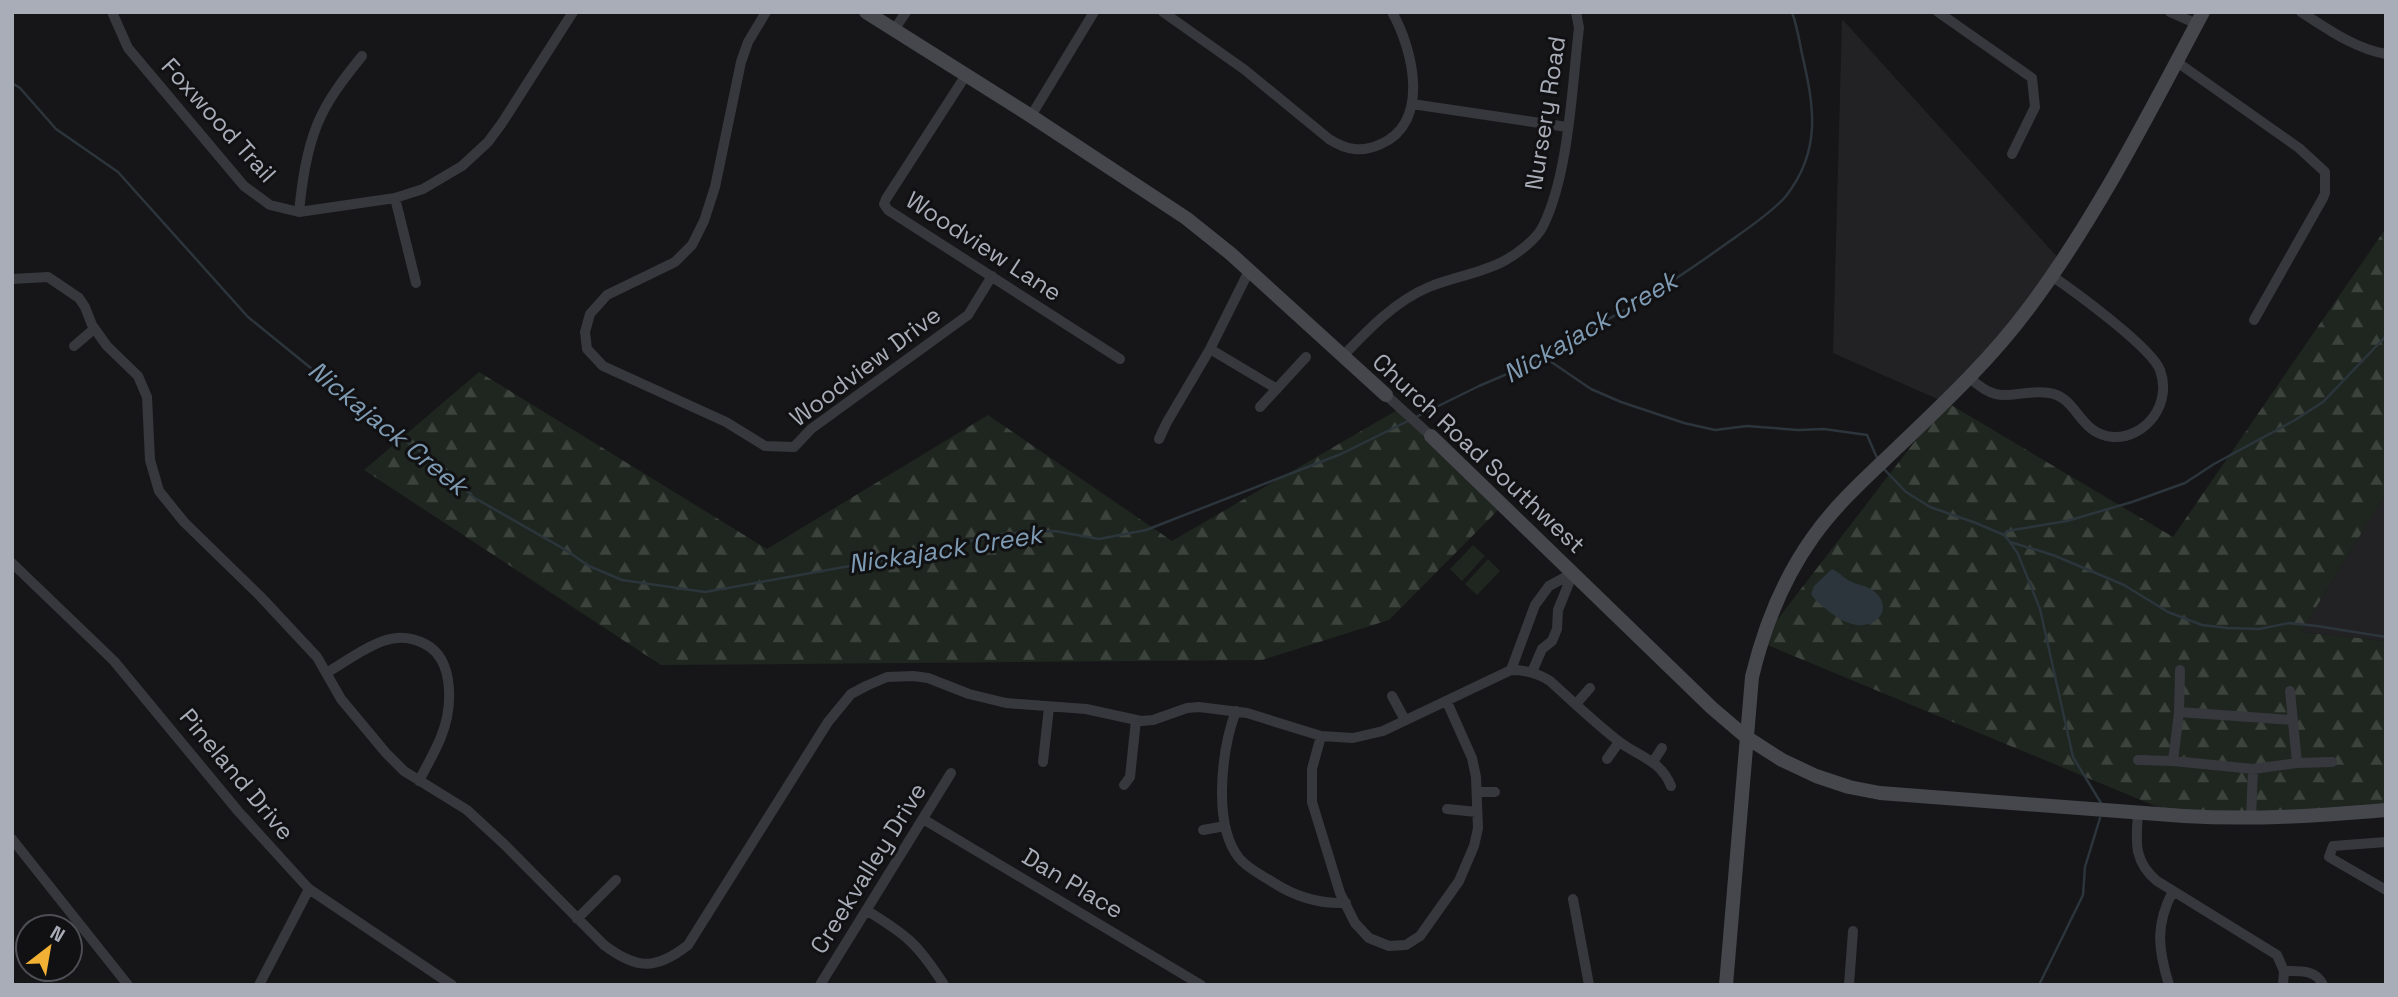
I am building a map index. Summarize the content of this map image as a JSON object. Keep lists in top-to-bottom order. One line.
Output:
{"streets":{"street":["Nursery Road","Foxwood Trail","Woodview Lane","Woodview Drive","Church Road Southwest","Pineland Drive","Creekvalley Drive","Dan Place"]},"crossings":[["Nursery Road","Church Road Southwest"],["Woodview Lane","Woodview Drive"],["Woodview Lane","Church Road Southwest"],["Creekvalley Drive","Dan Place"]],"water":["Nickajack Creek"],"north":"top right"}
